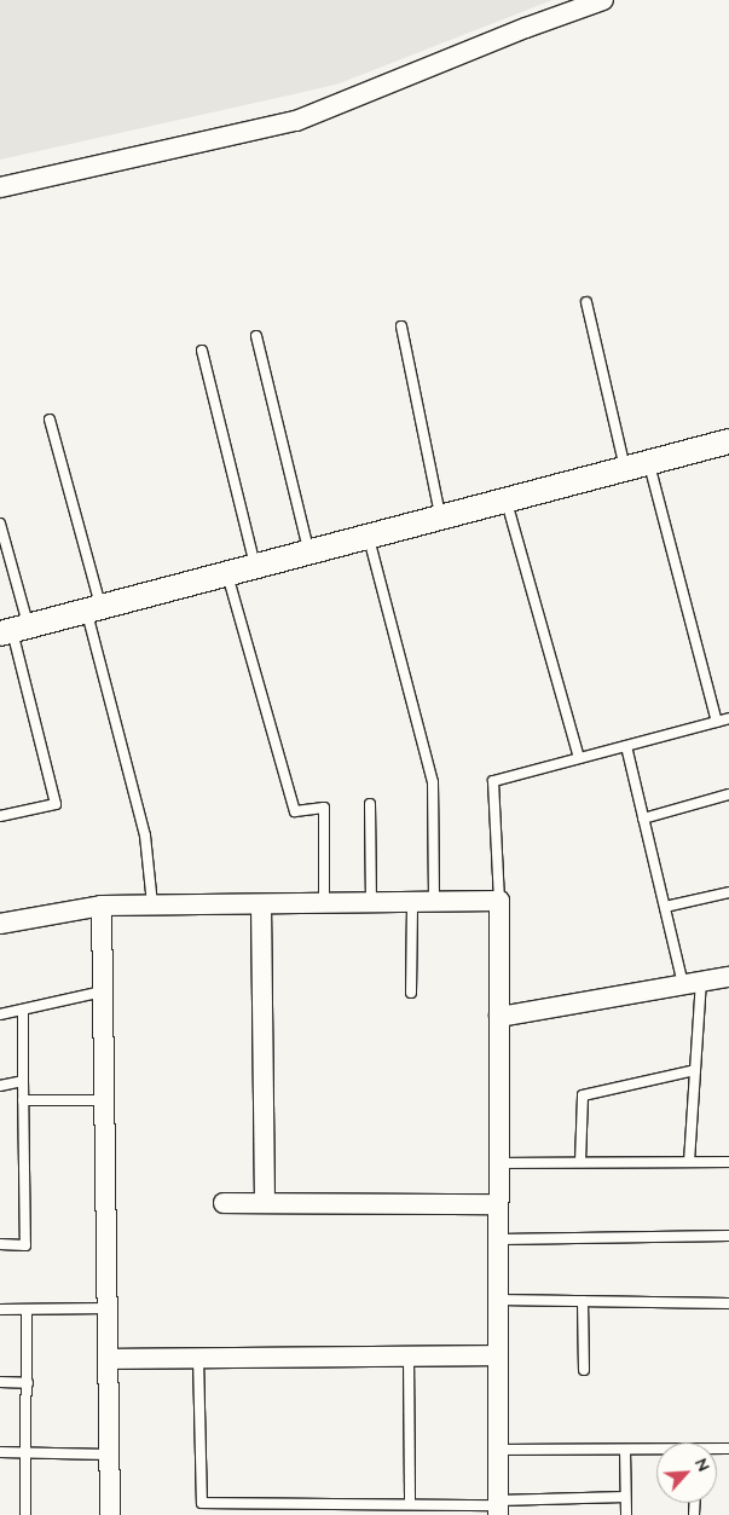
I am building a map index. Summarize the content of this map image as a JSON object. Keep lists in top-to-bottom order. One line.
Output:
{"north":"top right"}
